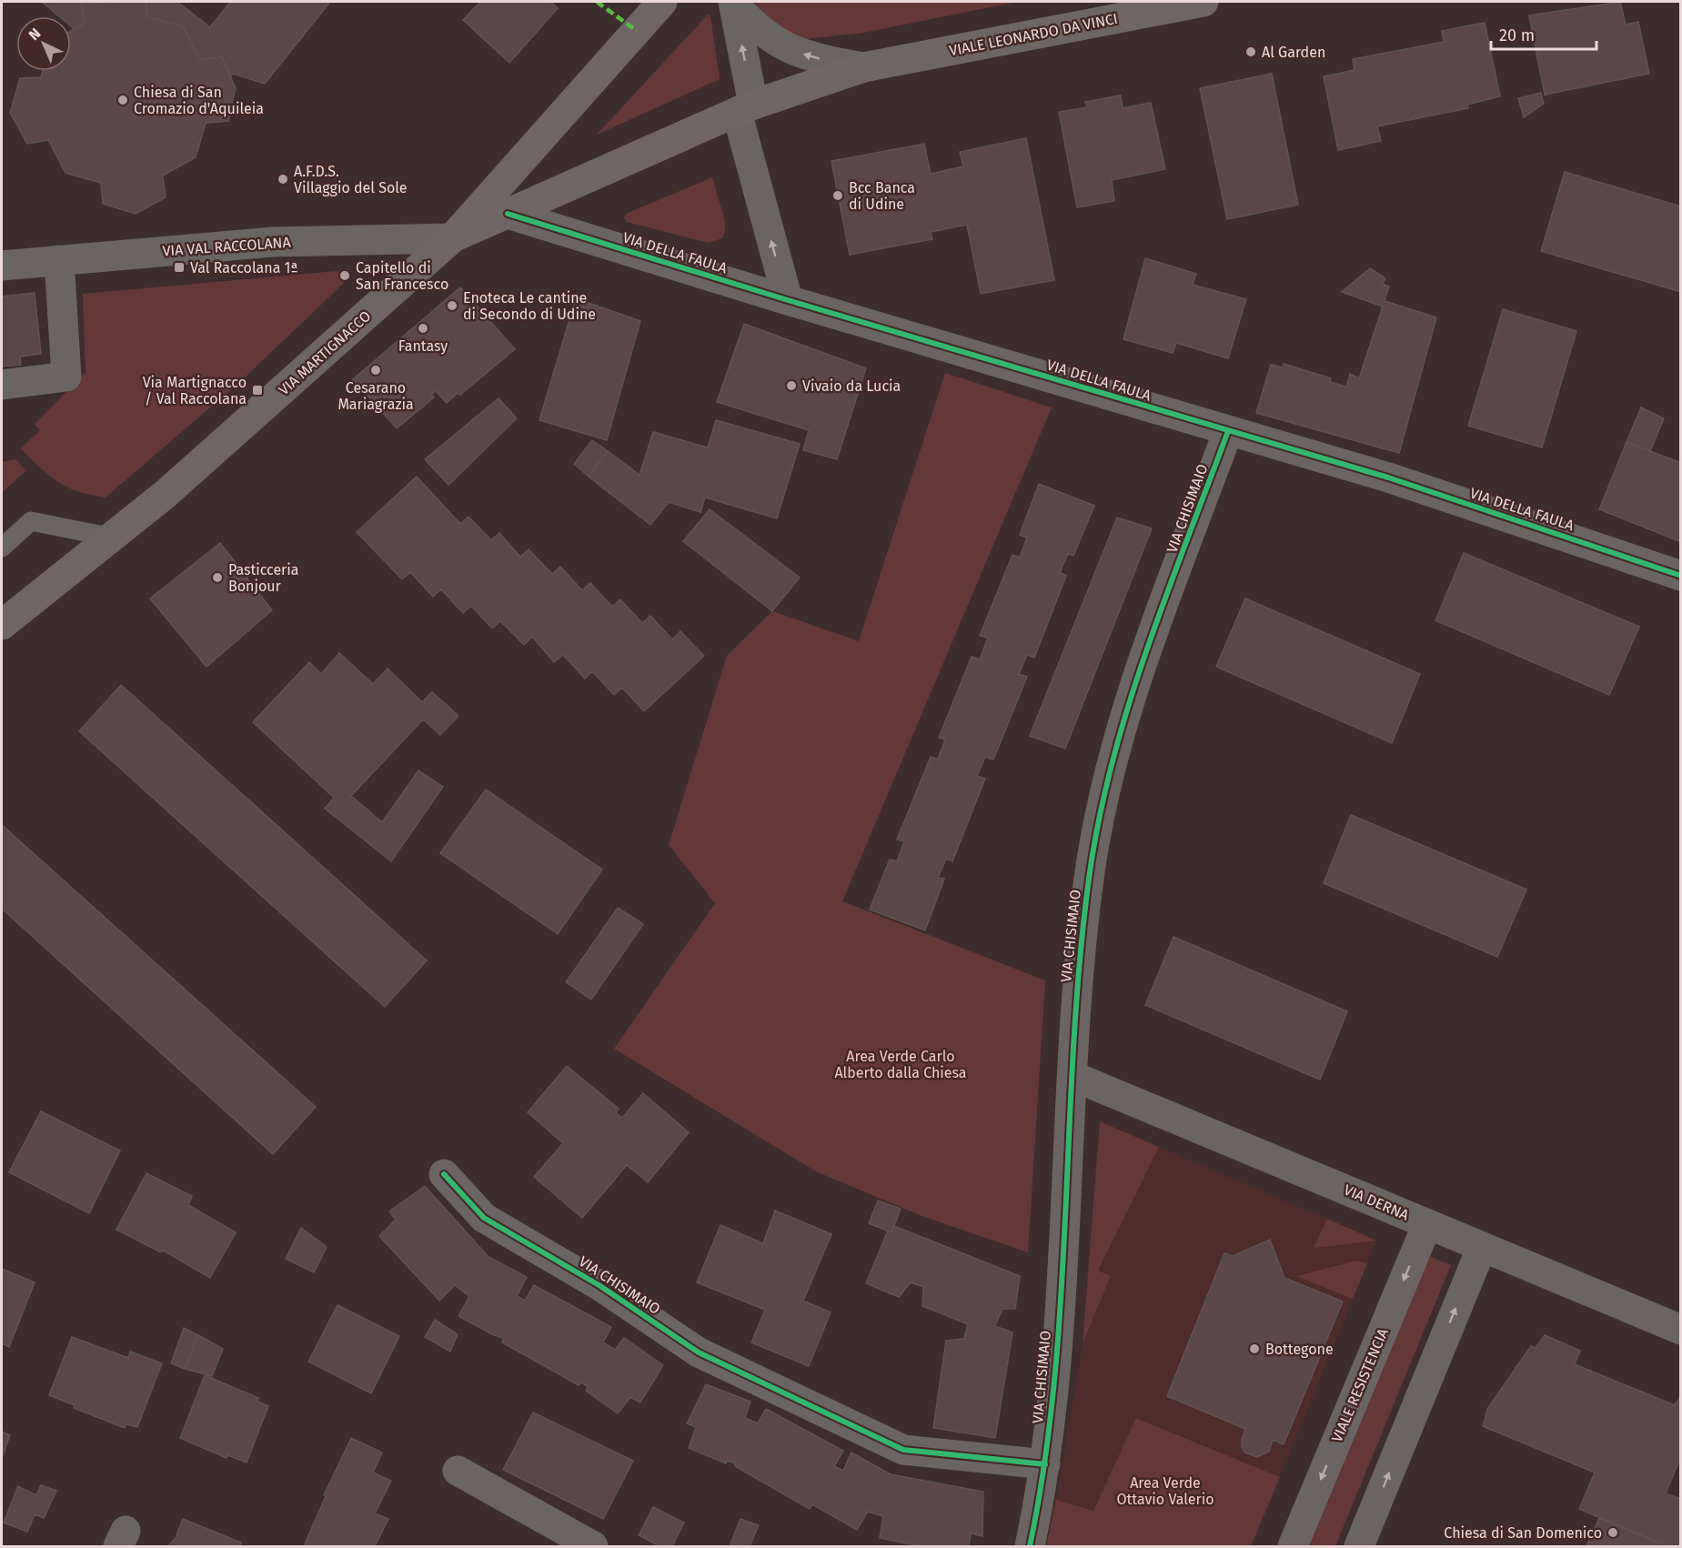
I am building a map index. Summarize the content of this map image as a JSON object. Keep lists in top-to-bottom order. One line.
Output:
{"streets":{"main road":["VIALE LEONARDO DA VINCI","VIA MARTIGNACCO"],"street":["VIA VAL RACCOLANA","VIA DELLA FAULA","VIA CHISIMAIO","VIA DERNA","VIALE RESISTENCIA"]},"crossings":[["VIALE LEONARDO DA VINCI","VIA VAL RACCOLANA"],["VIALE LEONARDO DA VINCI","VIA DELLA FAULA"],["VIALE LEONARDO DA VINCI","VIA MARTIGNACCO"],["VIA VAL RACCOLANA","VIA MARTIGNACCO"],["VIA DELLA FAULA","VIA CHISIMAIO"],["VIA CHISIMAIO","VIA DERNA"],["VIA DERNA","VIALE RESISTENCIA"]],"parks":["Area Verde Carlo Alberto dalla Chiesa","Area Verde Ottavio Valerio"],"places":{"other":["Al Garden","Chiesa di San Cromazio d'Aquileia","A.F.D.S. Villaggio del Sole","Bcc Banca di Udine","Capitello di San Francesco","Enoteca Le cantine di Secondo di Udine","Fantasy","Cesarano Mariagrazia","Vivaio da Lucia","Pasticceria Bonjour","Bottegone","Chiesa di San Domenico"],"transit":["Val Raccolana 1ª","Via Martignacco / Val Raccolana"]},"scale_bar":"20 m","north":"top left"}
